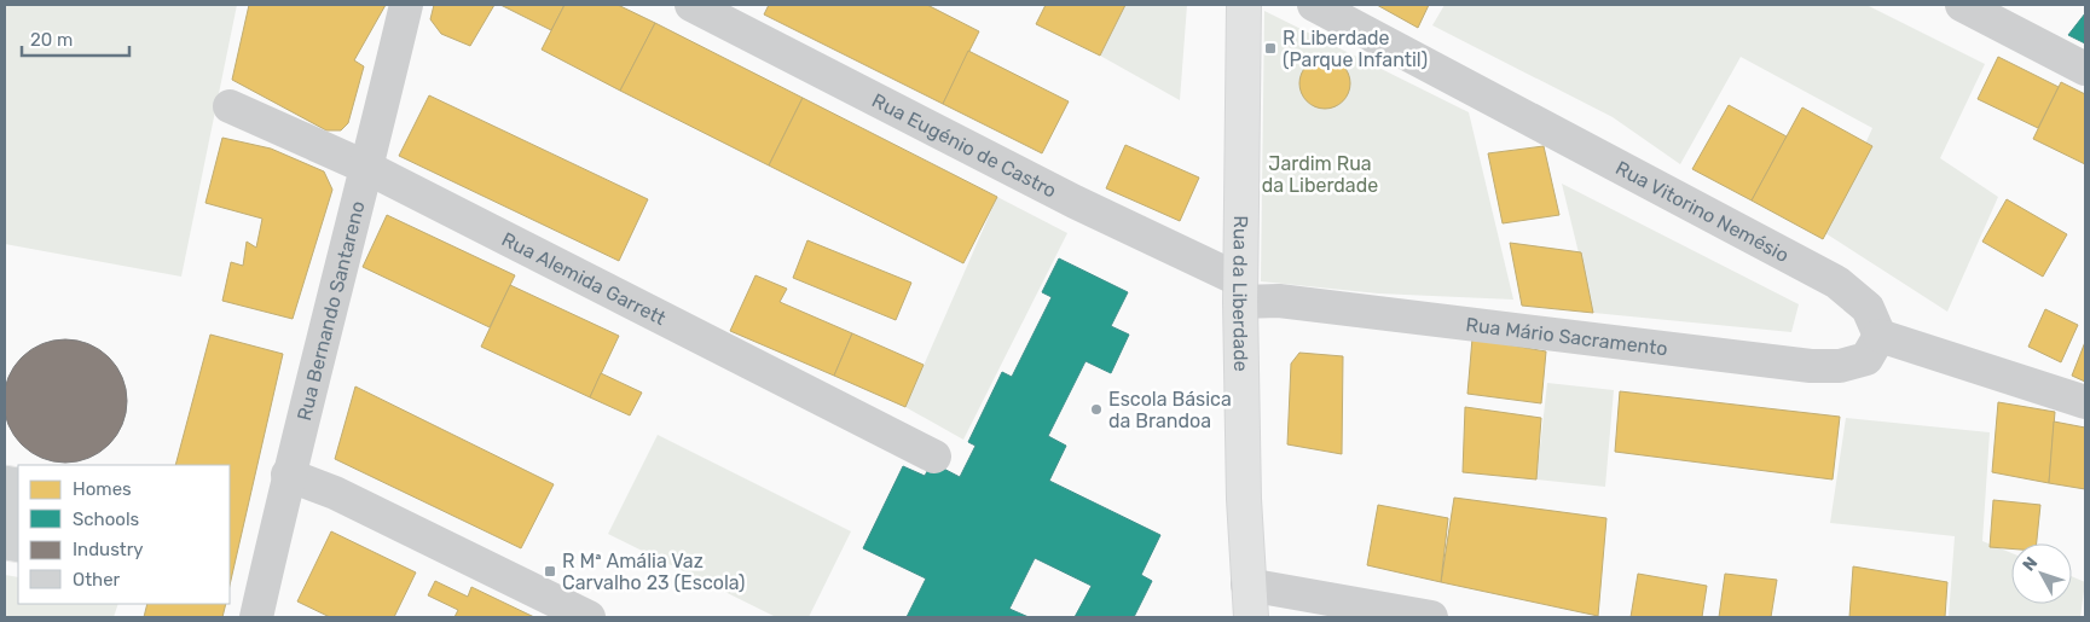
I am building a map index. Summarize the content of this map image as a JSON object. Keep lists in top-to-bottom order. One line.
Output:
{"streets":{"street":["Rua Eugénio de Castro","Rua Vitorino Nemésio","Rua Alemida Garrett","Rua da Liberdade","Rua Bernando Santareno","Rua Mário Sacramento"]},"crossings":[["Rua Eugénio de Castro","Rua da Liberdade"],["Rua Eugénio de Castro","Rua Mário Sacramento"],["Rua Vitorino Nemésio","Rua Mário Sacramento"],["Rua Alemida Garrett","Rua Bernando Santareno"],["Rua da Liberdade","Rua Mário Sacramento"]],"parks":["Jardim Rua da Liberdade"],"places":{"transit":["R Liberdade (Parque Infantil)","R Mª Amália Vaz Carvalho 23 (Escola)"],"other":["Escola Básica da Brandoa"]},"legend":["Homes","Schools","Industry","Other"],"scale_bar":"20 m","north":"top left"}
